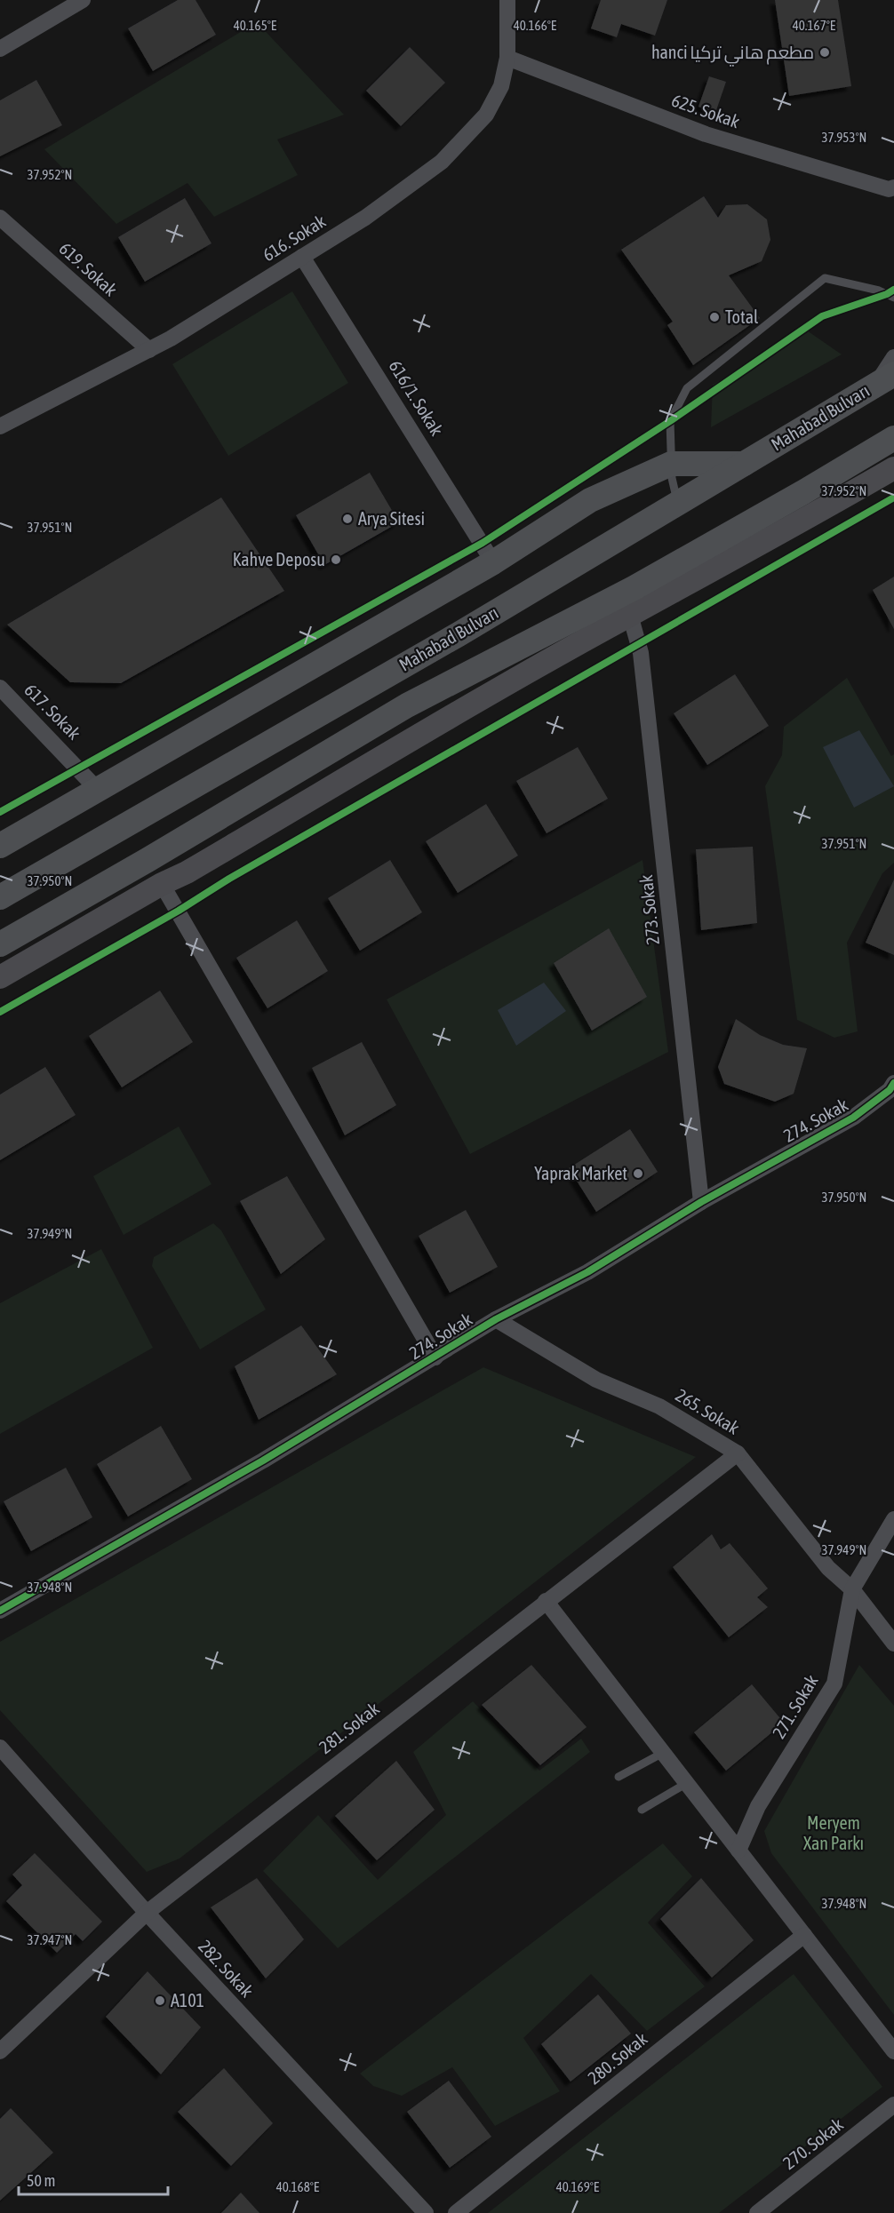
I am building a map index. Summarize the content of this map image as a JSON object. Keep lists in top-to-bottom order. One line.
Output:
{"streets":{"main road":["Mahabad Bulvarı"],"street":["625. Sokak","616. Sokak","619. Sokak","616/1. Sokak","617. Sokak","273. Sokak","274. Sokak","265. Sokak","271. Sokak","281. Sokak","282. Sokak","280. Sokak","270. Sokak"]},"crossings":[["625. Sokak","616. Sokak"],["616. Sokak","619. Sokak"],["616. Sokak","616/1. Sokak"],["273. Sokak","274. Sokak"],["274. Sokak","265. Sokak"],["265. Sokak","271. Sokak"],["265. Sokak","281. Sokak"],["281. Sokak","282. Sokak"]],"parks":["Meryem Xan Parkı"],"places":["hanci مطعم هاني تركيا","Total","Arya Sitesi","Kahve Deposu","Yaprak Market","A101"],"scale_bar":"50 m","coordinates":["40.166°E","40.167°E","40.165°E","37.953°N","37.952°N","37.951°N","37.950°N","37.949°N","37.948°N","37.947°N","40.168°E","40.169°E"]}
